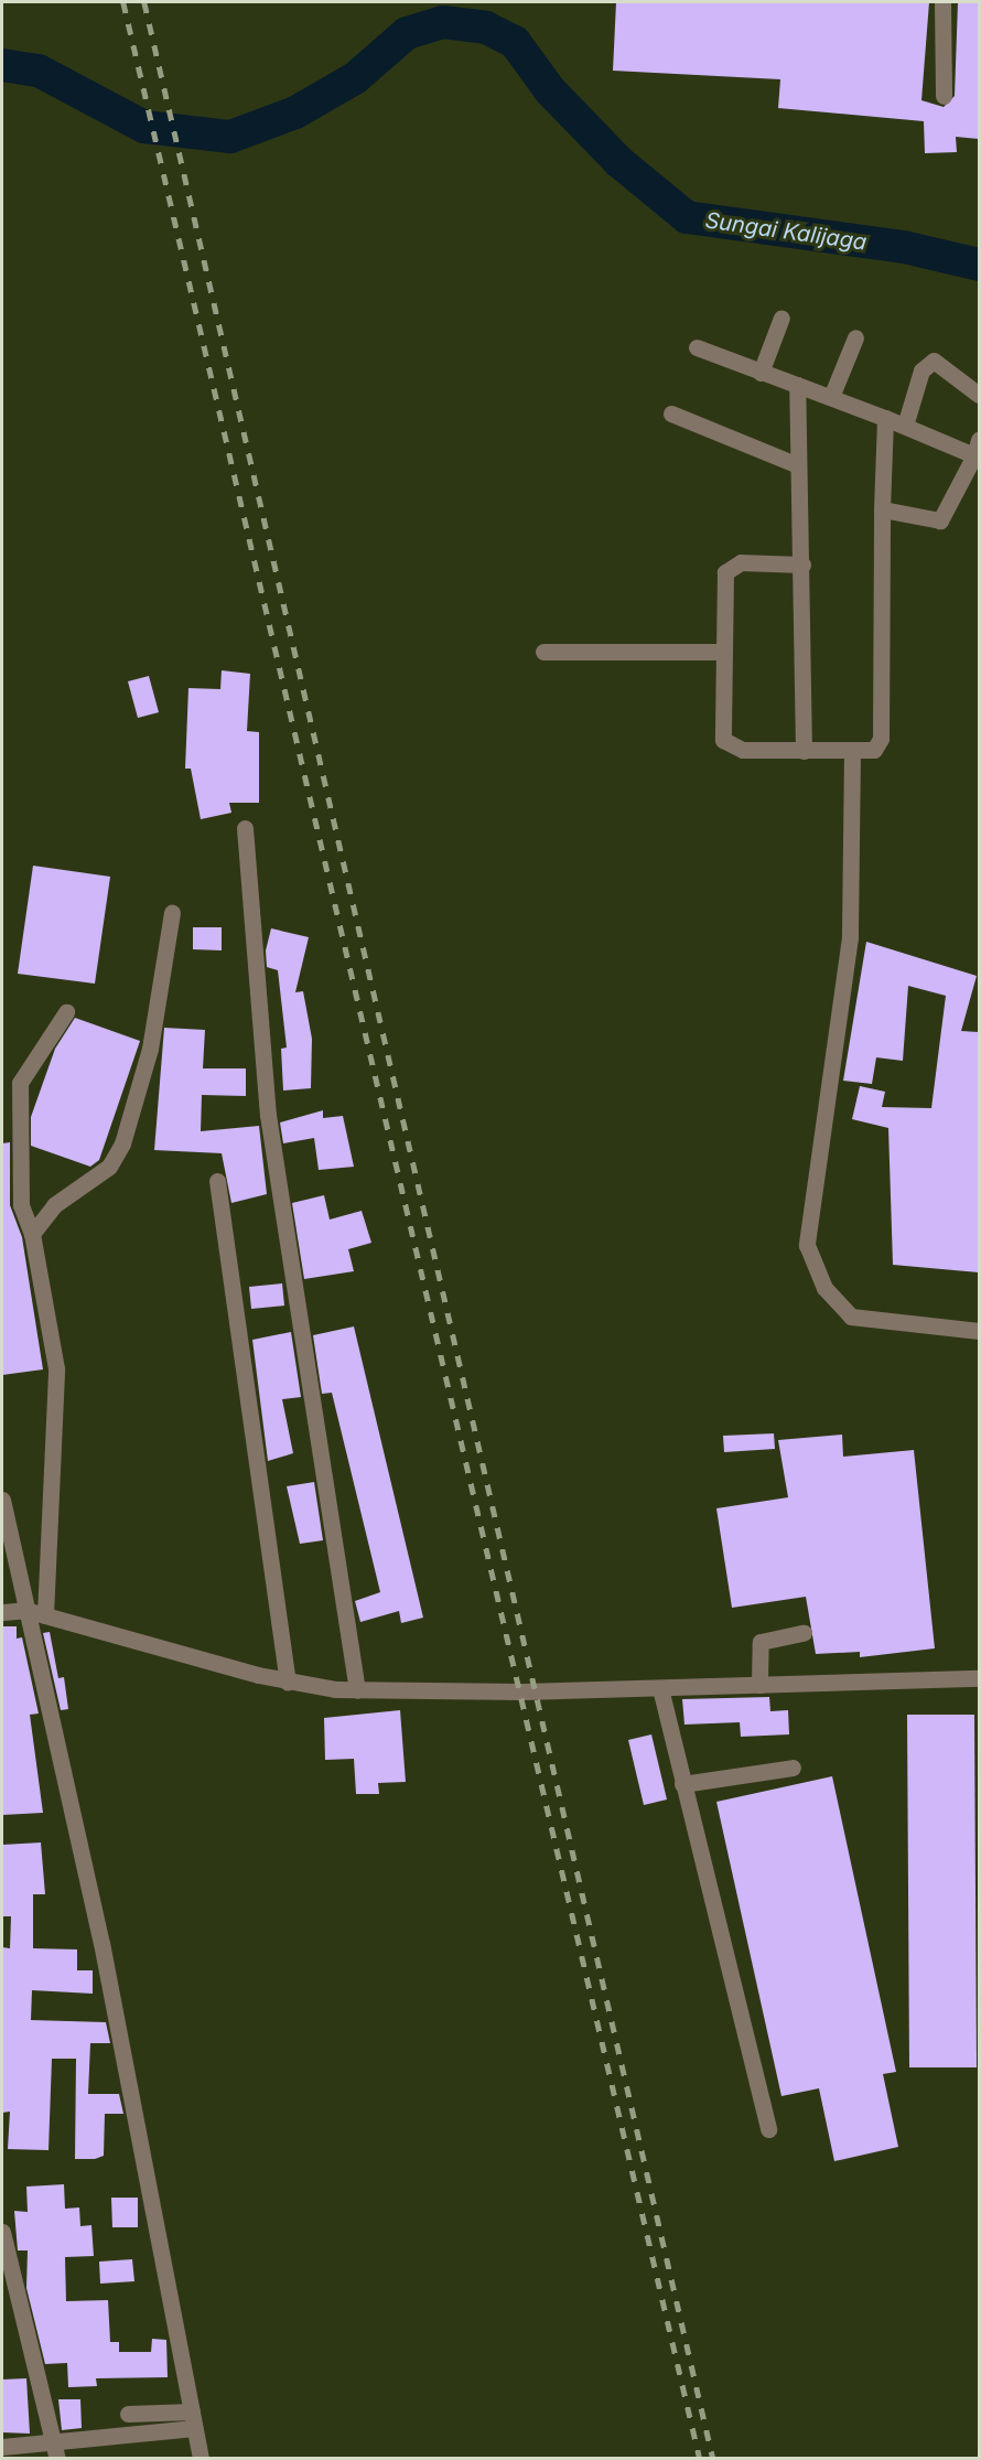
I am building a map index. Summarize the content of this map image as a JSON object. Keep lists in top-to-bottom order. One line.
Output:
{"water":["Sungai Kalijaga"]}
